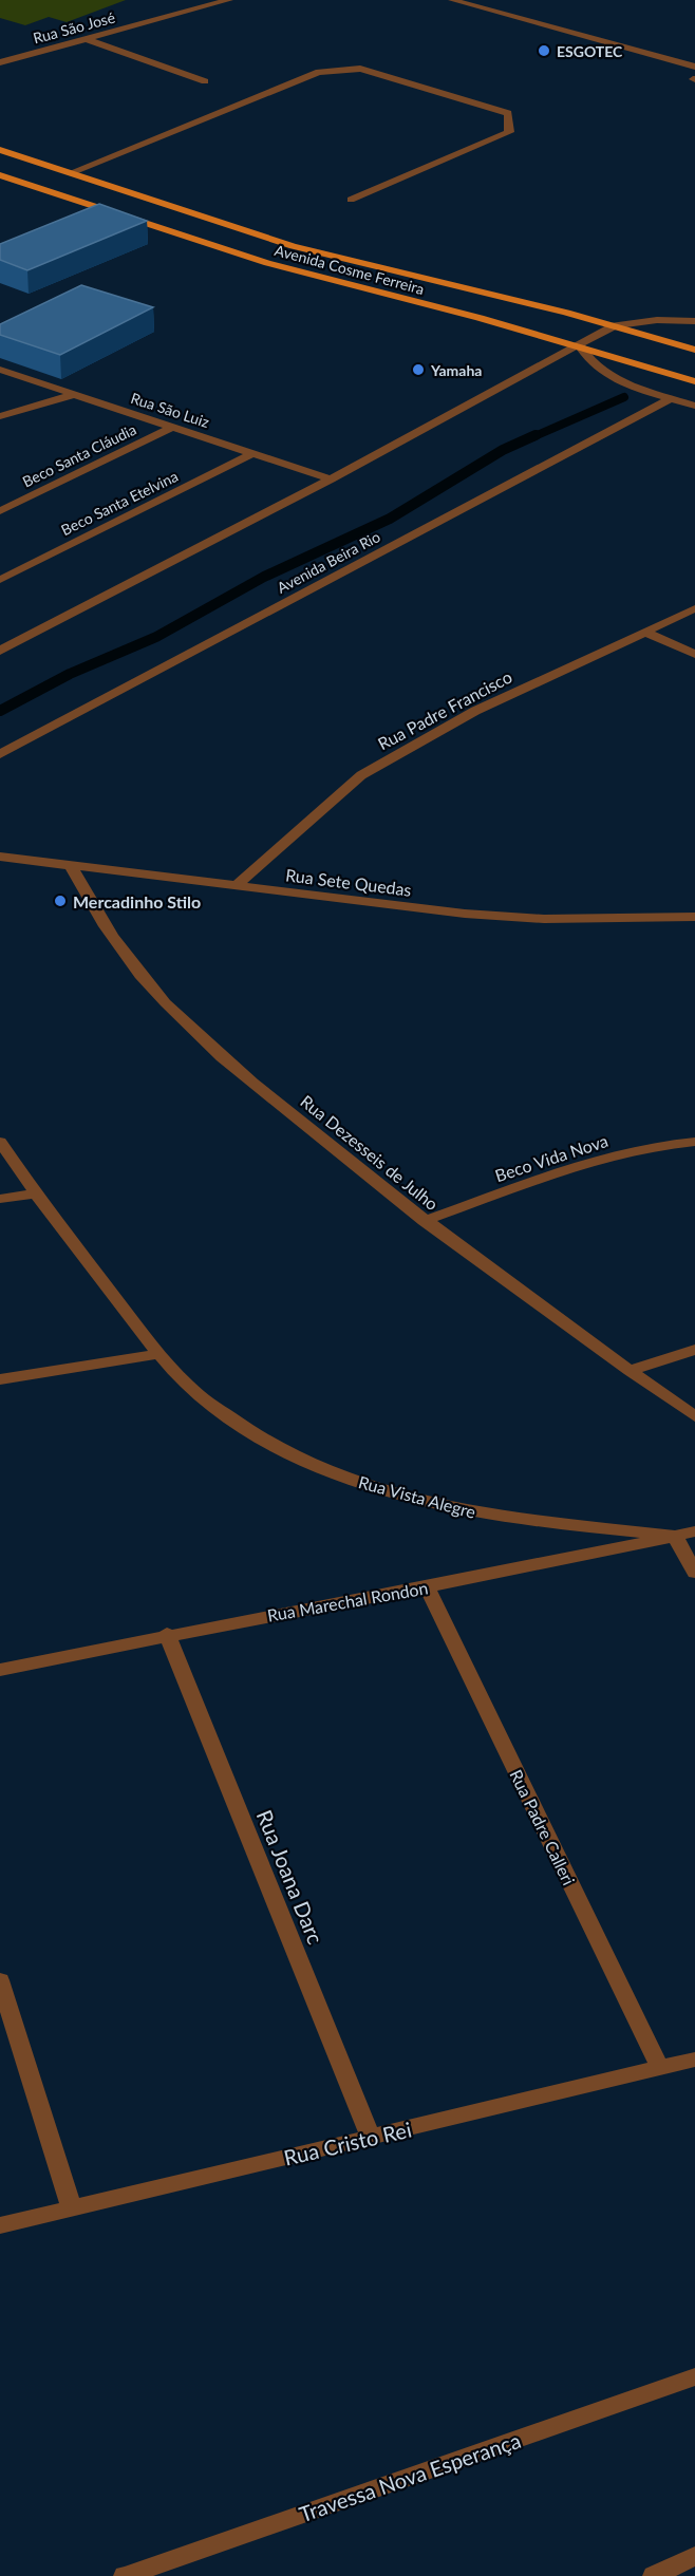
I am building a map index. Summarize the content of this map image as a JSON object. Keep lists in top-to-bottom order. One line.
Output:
{"streets":{"main road":["Avenida Cosme Ferreira"],"street":["Rua São José","Rua São Luiz","Beco Santa Cláudia","Beco Santa Etelvina","Avenida Beira Rio","Rua Padre Francisco","Rua Sete Quedas","Rua Dezesseis de Julho","Beco Vida Nova","Rua Vista Alegre","Rua Marechal Rondon","Rua Padre Calleri","Rua Joana Darc","Rua Cristo Rei","Travessa Nova Esperança"]},"crossings":[["Rua São Luiz","Beco Santa Cláudia"],["Rua São Luiz","Beco Santa Etelvina"],["Rua Padre Francisco","Rua Sete Quedas"],["Rua Sete Quedas","Rua Dezesseis de Julho"],["Rua Dezesseis de Julho","Beco Vida Nova"],["Rua Vista Alegre","Rua Marechal Rondon"],["Rua Marechal Rondon","Rua Padre Calleri"],["Rua Marechal Rondon","Rua Joana Darc"],["Rua Padre Calleri","Rua Cristo Rei"],["Rua Joana Darc","Rua Cristo Rei"]],"places":["ESGOTEC","Yamaha","Mercadinho Stilo"]}
